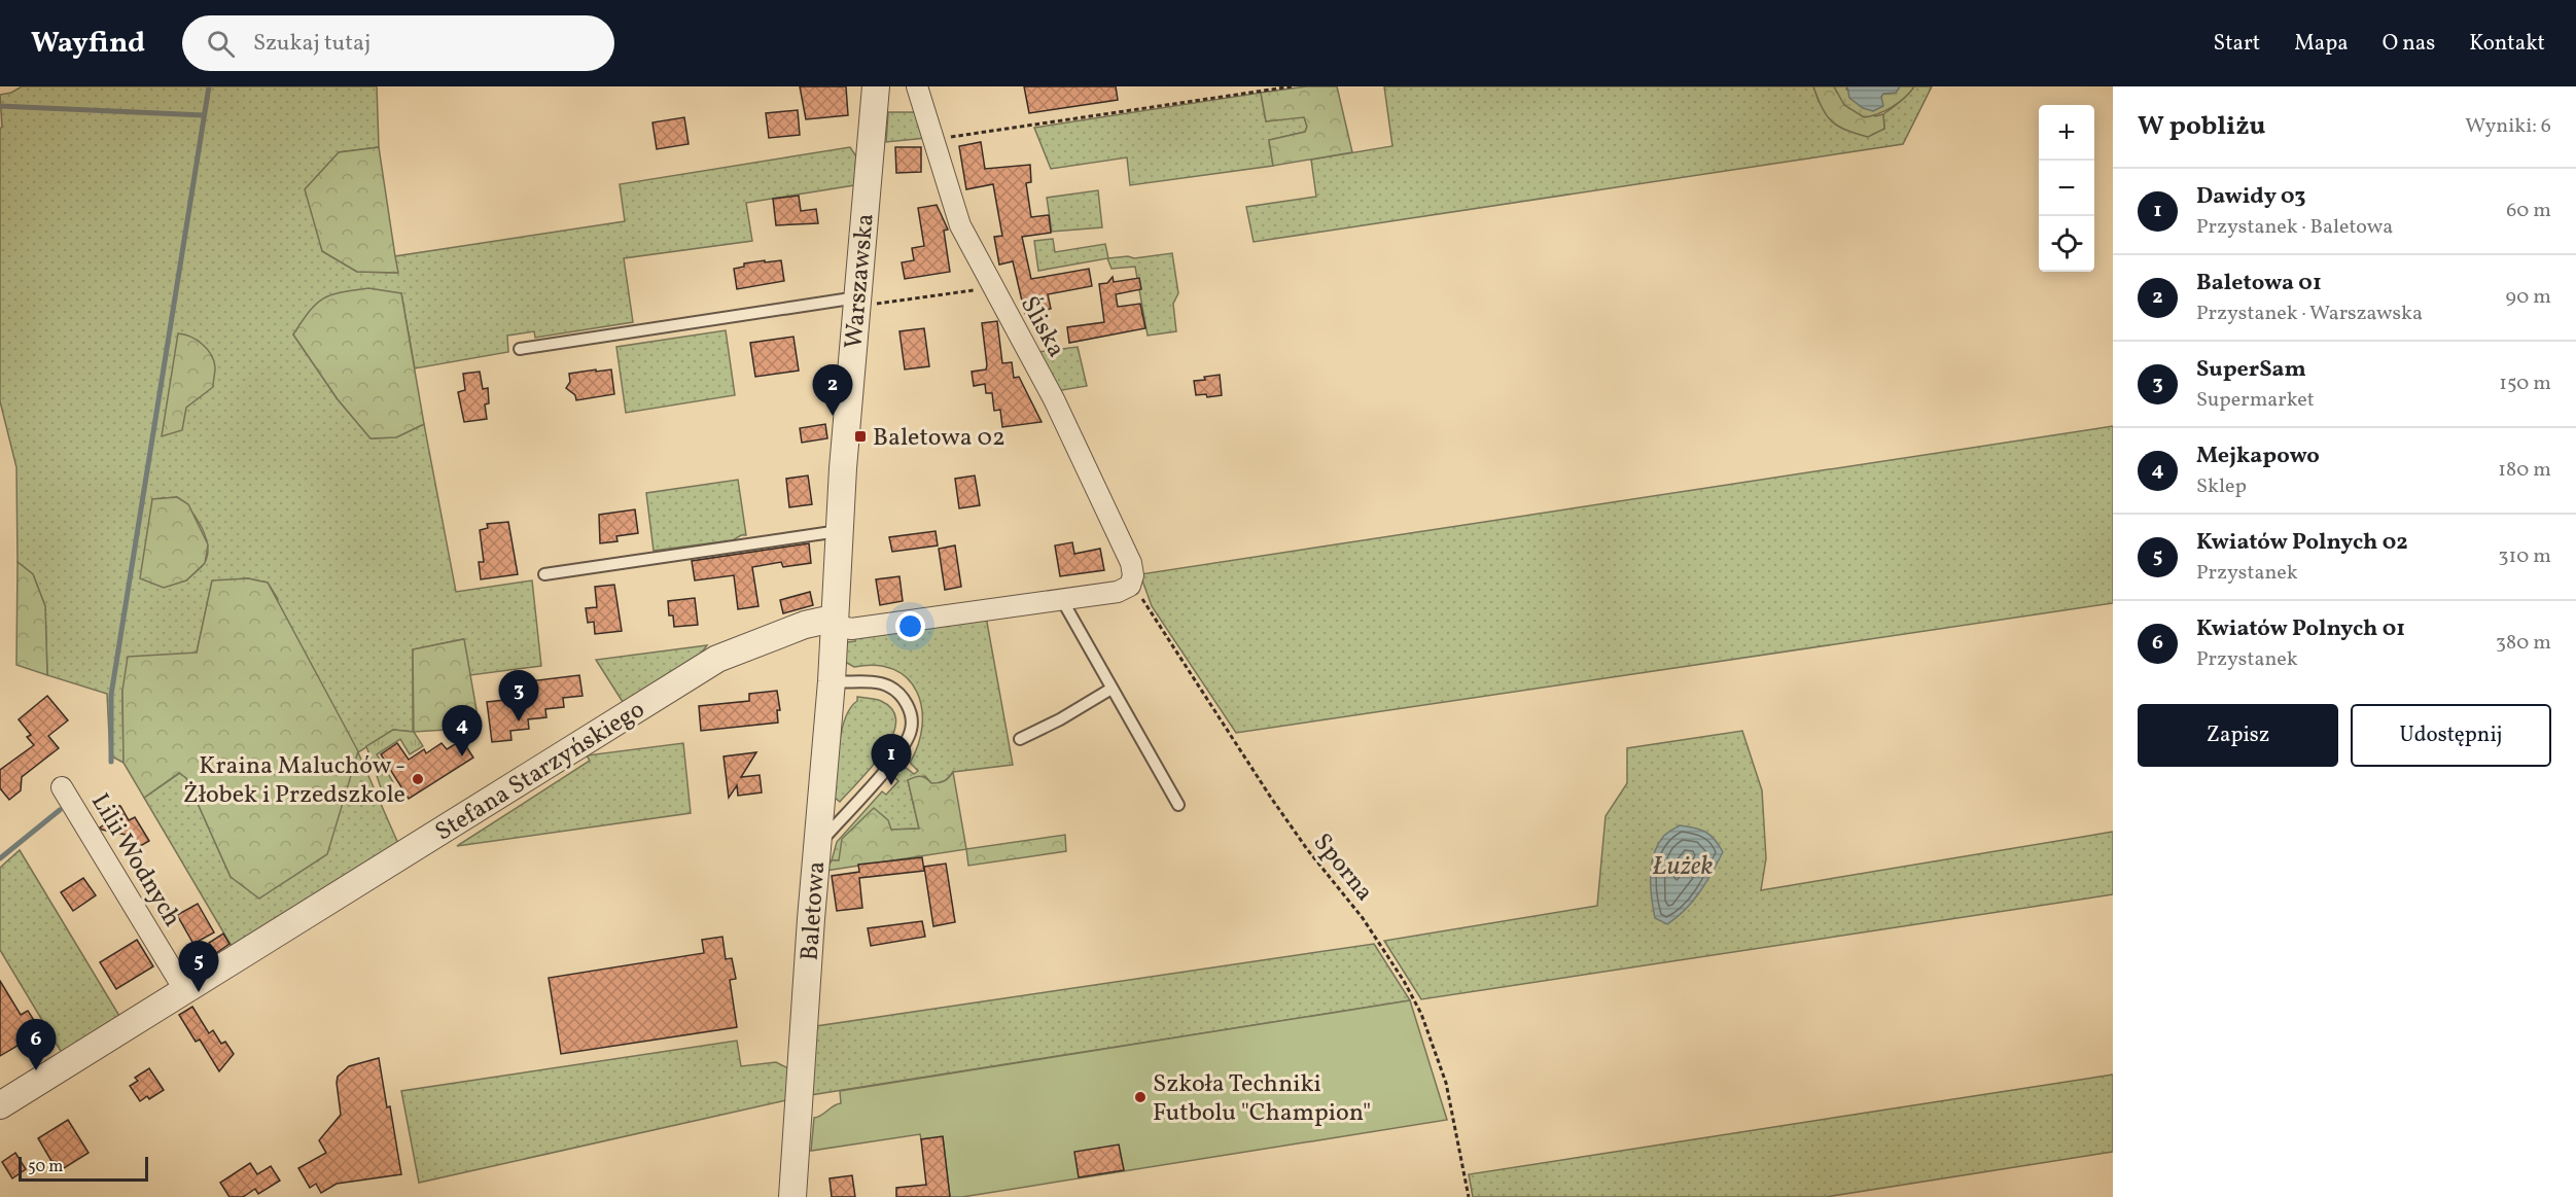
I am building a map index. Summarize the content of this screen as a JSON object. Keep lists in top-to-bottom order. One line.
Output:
{"streets":{"street":["Warszawska","Śliska","Stefana Starzyńskiego","Lilii Wodnych","Baletowa"],"path":["Sporna"]},"crossings":[["Warszawska","Stefana Starzyńskiego"],["Warszawska","Baletowa"],["Śliska","Stefana Starzyńskiego"],["Śliska","Sporna"],["Stefana Starzyńskiego","Lilii Wodnych"],["Stefana Starzyńskiego","Sporna"],["Stefana Starzyńskiego","Baletowa"]],"water":["Łużek"],"places":{"transit":["Baletowa 02"],"other":["Kraina Maluchów - Żłobek i Przedszkole","Szkoła Techniki Futbolu \"Champion\""]},"scale_bar":"50 m","page":{"header":"Wayfind","search":"Szukaj tutaj","nav":["Start","Mapa","O nas","Kontakt"],"heading":["W pobliżu","Wyniki: 6"],"map_buttons":["+","−"],"list":[{"mark":"1","name":"Dawidy 03","note":"Przystanek · Baletowa","value":"60 m"},{"mark":"2","name":"Baletowa 01","note":"Przystanek · Warszawska","value":"90 m"},{"mark":"3","name":"SuperSam","note":"Supermarket","value":"150 m"},{"mark":"4","name":"Mejkapowo","note":"Sklep","value":"180 m"},{"mark":"5","name":"Kwiatów Polnych 02","note":"Przystanek","value":"310 m"},{"mark":"6","name":"Kwiatów Polnych 01","note":"Przystanek","value":"380 m"}],"pins":["2","3","4","1","5","6"],"buttons":["Zapisz","Udostępnij"],"scale":"50 m"}}
